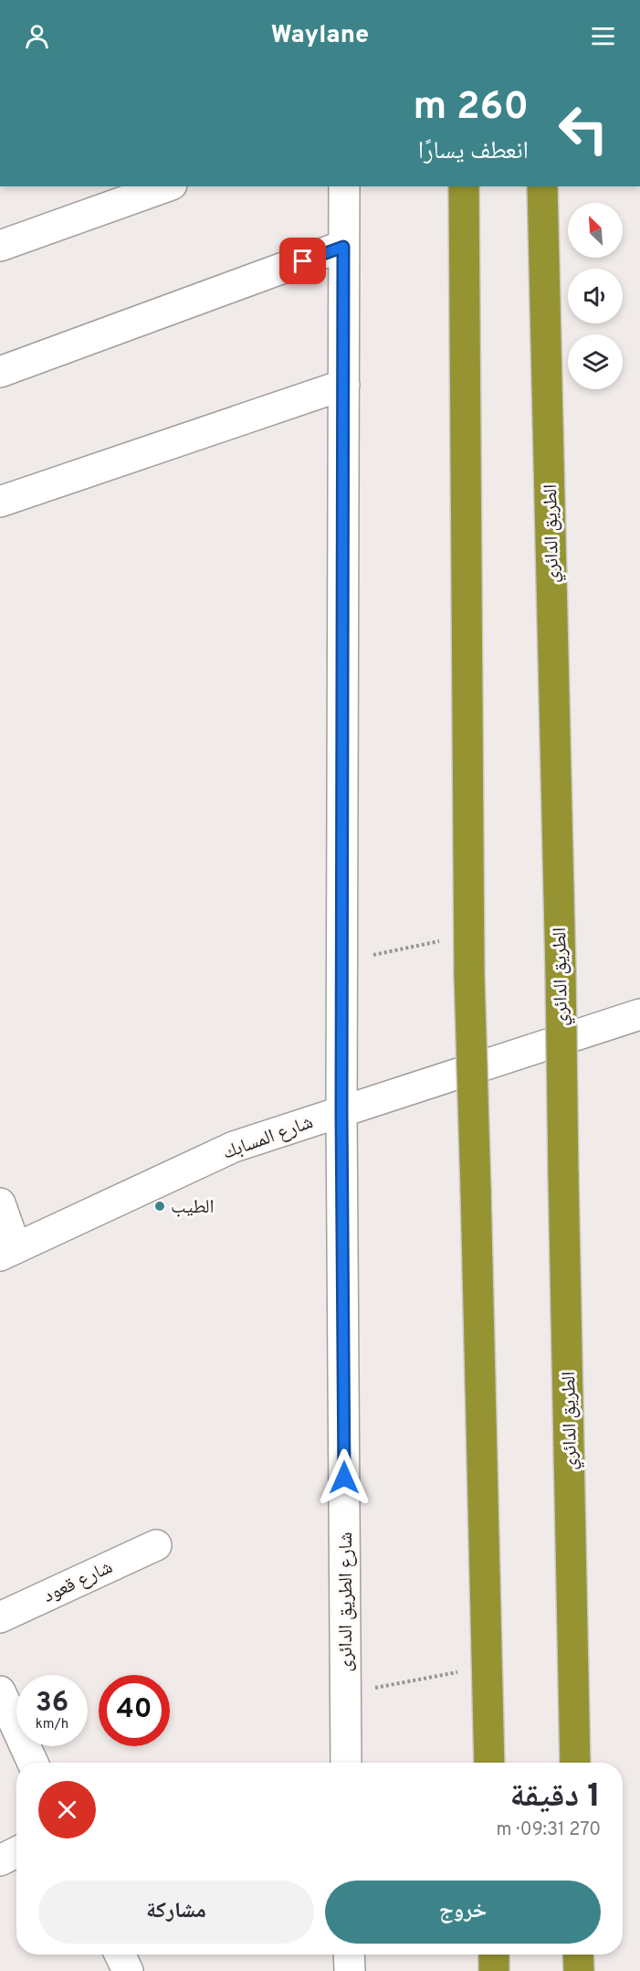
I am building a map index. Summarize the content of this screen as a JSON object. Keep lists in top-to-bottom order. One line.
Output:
{"streets":{"highway":["الطريق الدائري"],"street":["شارع المسابك","شارع قعود","شارع الطريق الدائرى"]},"crossings":[["شارع المسابك","شارع الطريق الدائرى"]],"places":["الطيب"],"north":"top left","page":{"header":"Waylane","turn":["260 m","انعطف يسارًا"],"speed":"36 km/h","limit":"40","heading":["1 دقيقة","270 m · 09:31"],"buttons":["خروج","مشاركة"]}}
